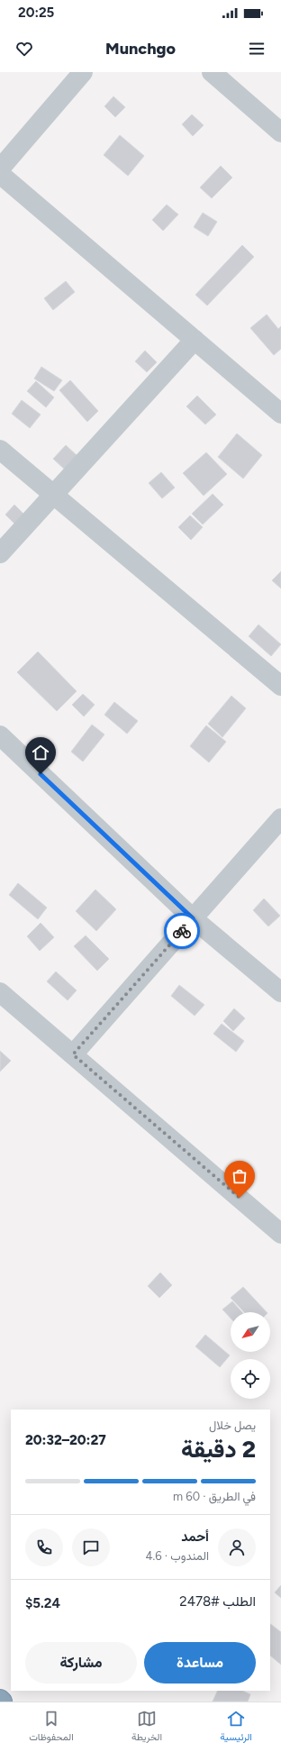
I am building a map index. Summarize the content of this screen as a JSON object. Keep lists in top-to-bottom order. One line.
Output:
{"north":"bottom left","page":{"status":"20:25","header":"Munchgo","heading":["2 دقيقة","يصل خلال","20:27–20:32"],"panel":["أحمد","المندوب · 4.6","الطلب #2478","$5.24"],"bar":"في الطريق · 60 m","buttons":["مساعدة","مشاركة"],"tabs":["الرئيسية","الخريطة","المحفوظات"]}}
